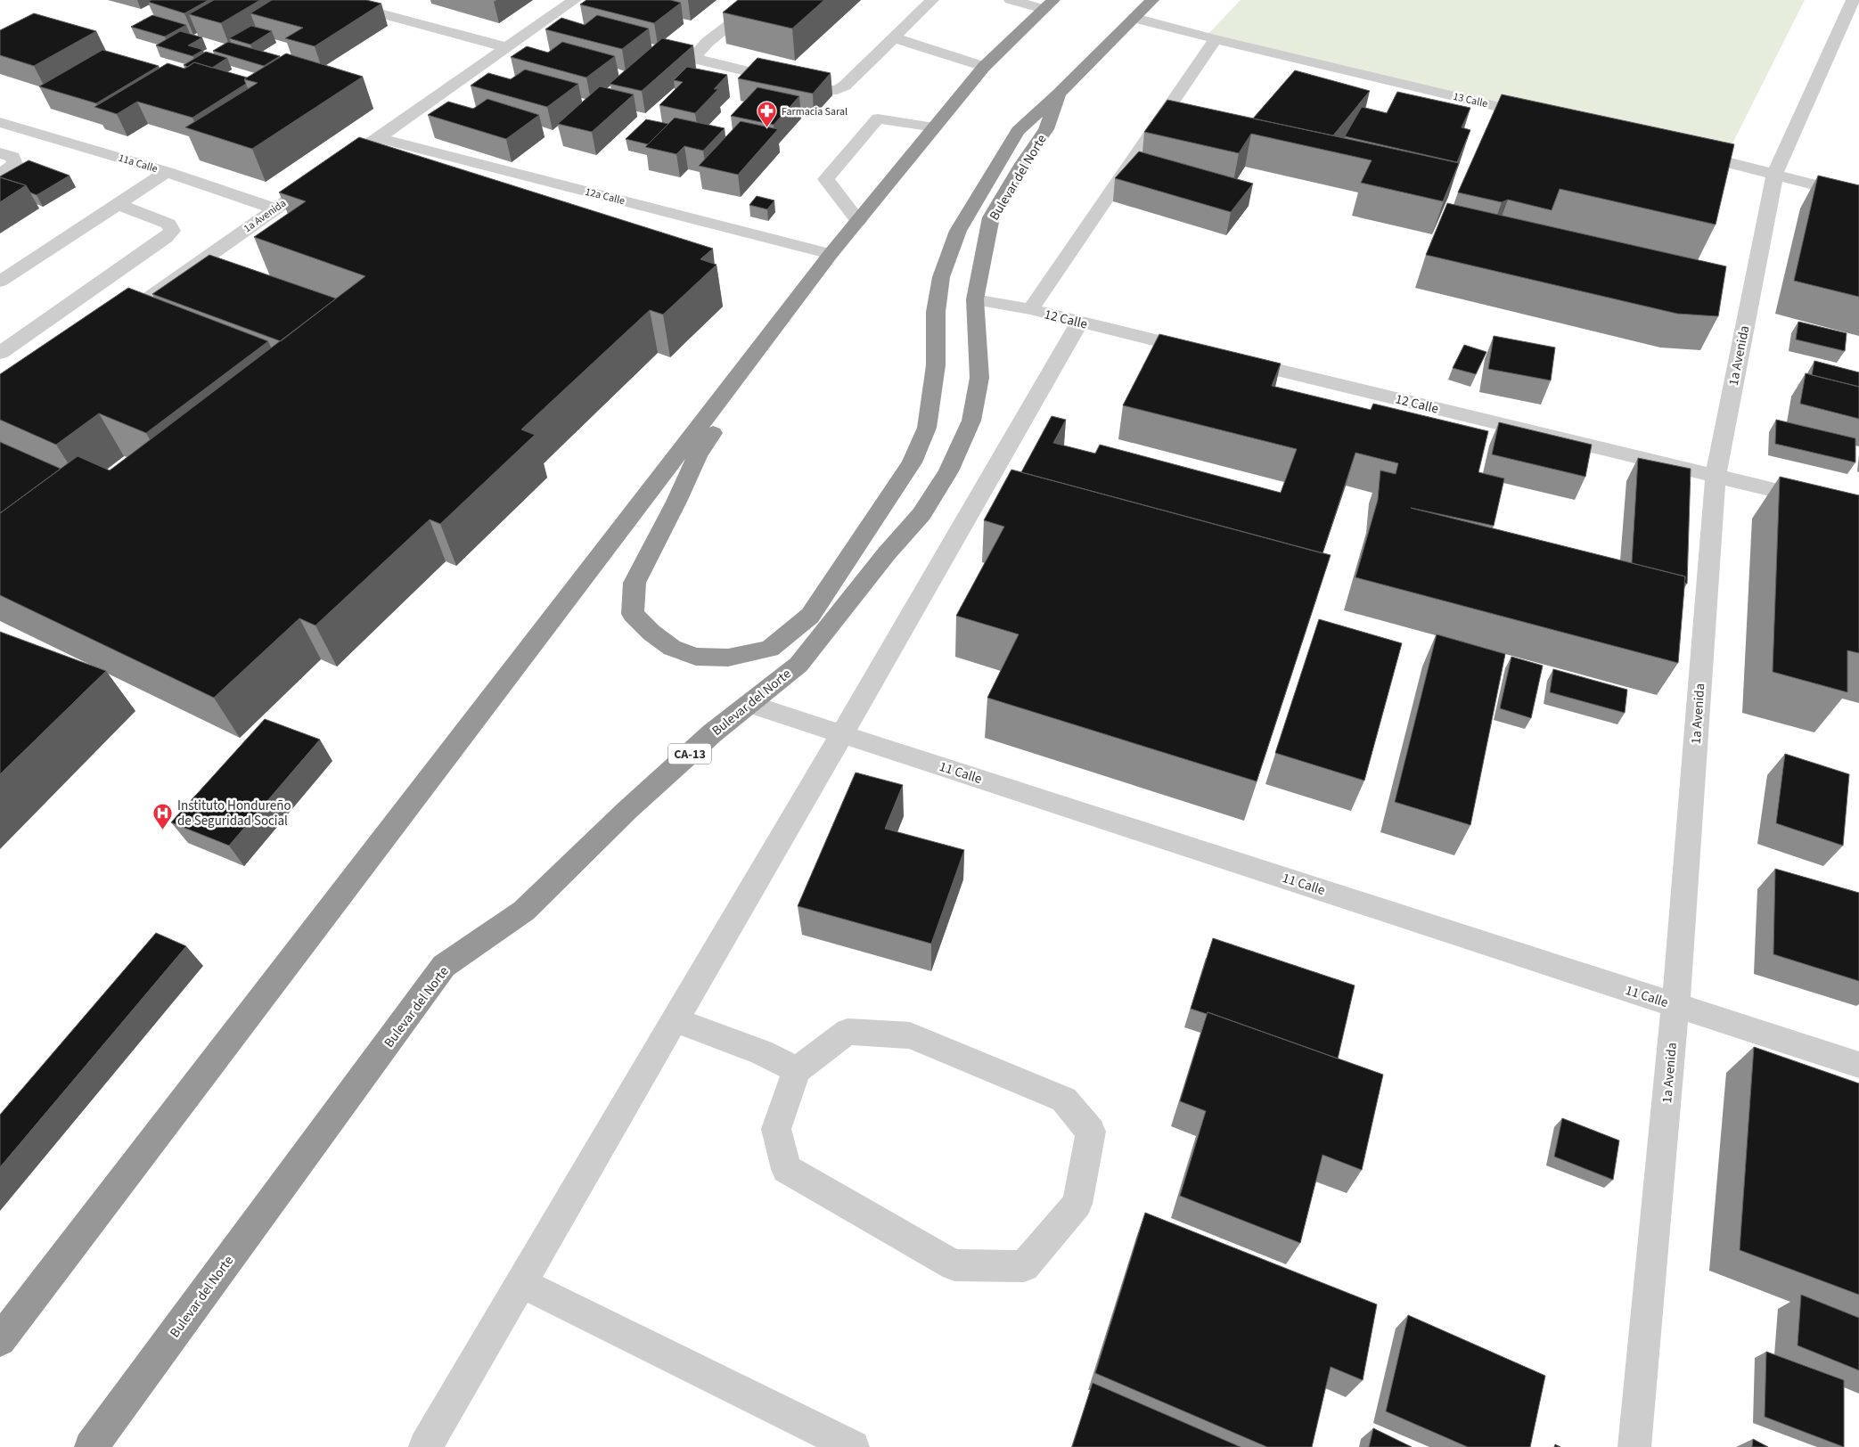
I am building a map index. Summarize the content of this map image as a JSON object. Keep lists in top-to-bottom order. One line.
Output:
{"streets":{"highway":["Bulevar del Norte","CA-13"],"street":["13 Calle","11a Calle","12a Calle","1a Avenida","12 Calle","11 Calle"]},"crossings":[["13 Calle","Bulevar del Norte"],["11a Calle","1a Avenida"],["Bulevar del Norte","12 Calle"],["Bulevar del Norte","11 Calle"],["12a Calle","1a Avenida"],["1a Avenida","12 Calle"],["1a Avenida","11 Calle"]],"places":{"pharmacy":["Farmacia Saral"],"hospital":["Instituto Hondureño de Seguridad Social"]}}
